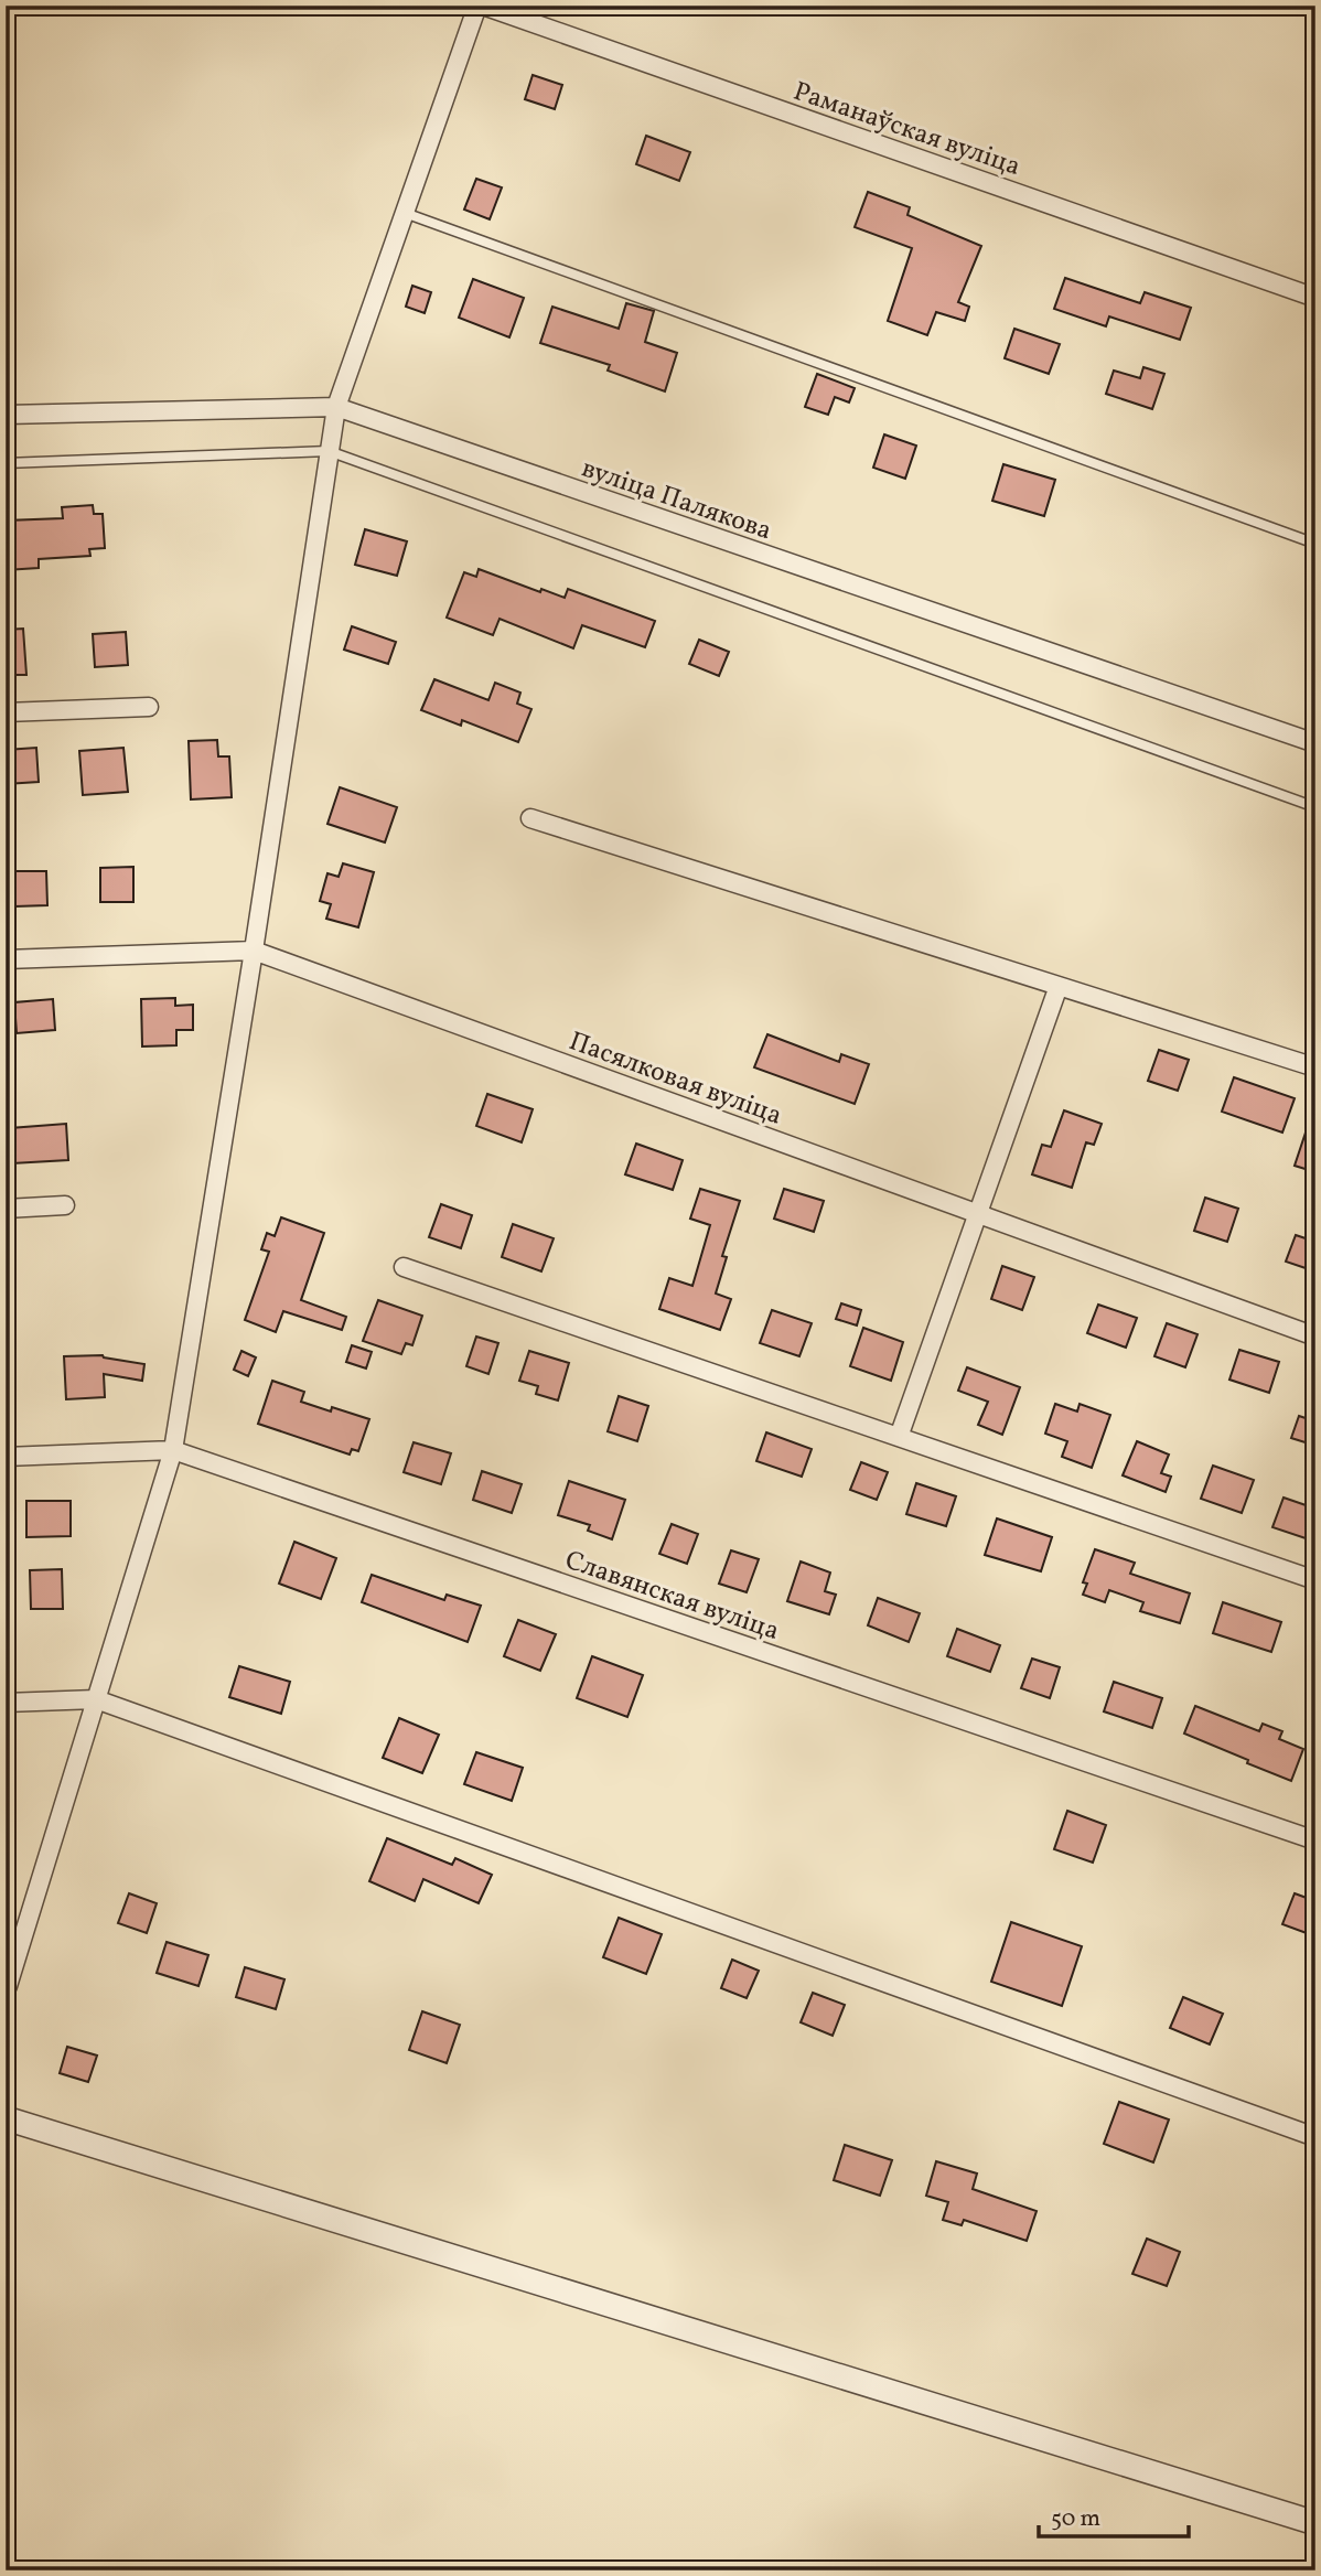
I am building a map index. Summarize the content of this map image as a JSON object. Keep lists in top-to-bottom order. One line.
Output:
{"streets":{"street":["Раманаўская вуліца","вуліца Палякова","Пасялковая вуліца","Славянская вуліца"]},"scale_bar":"50 m"}
